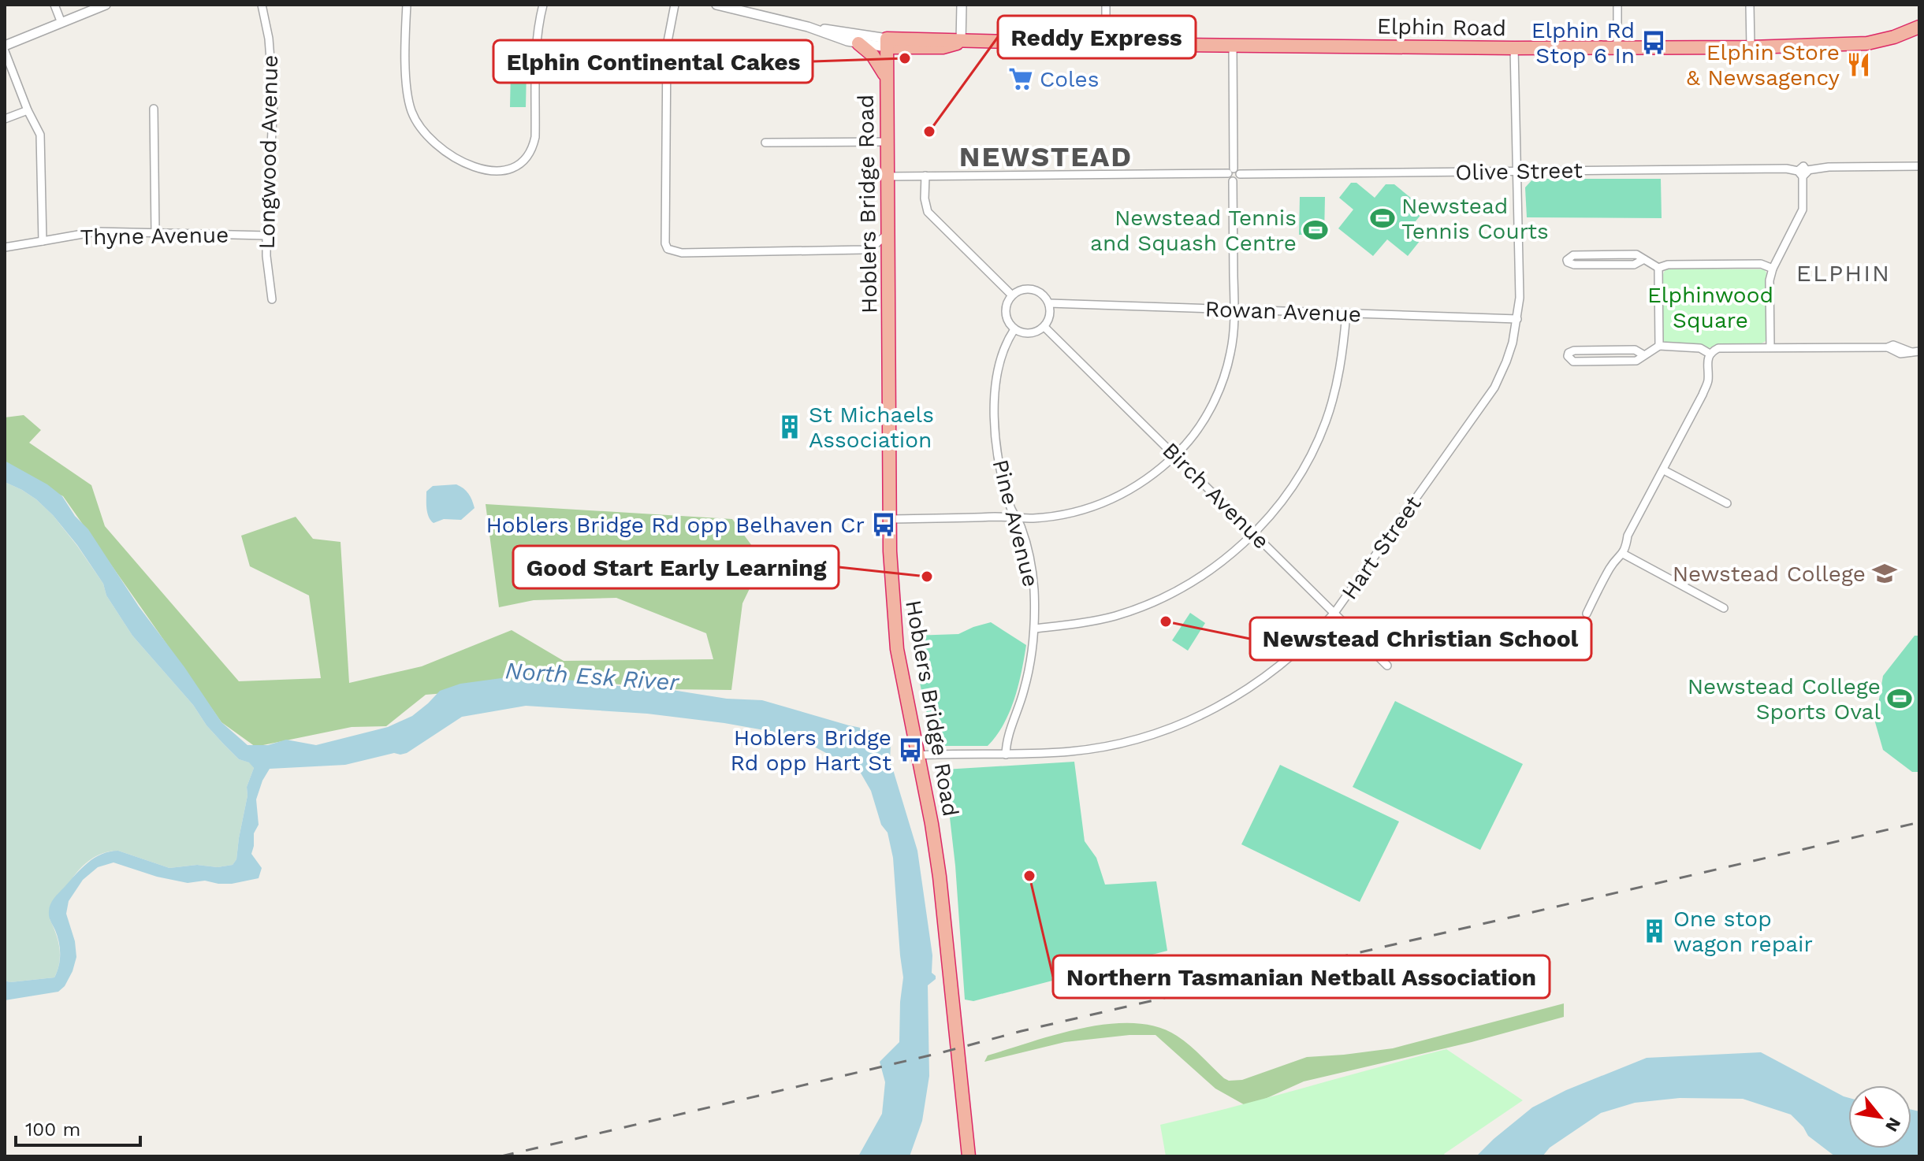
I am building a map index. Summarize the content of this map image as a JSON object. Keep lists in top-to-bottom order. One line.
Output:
{"streets":{"highway":["Elphin Road","Hoblers Bridge Road"],"street":["Longwood Avenue","Olive Street","Thyne Avenue","Rowan Avenue","Birch Avenue","Pine Avenue","Hart Street"]},"crossings":[["Elphin Road","Hoblers Bridge Road"],["Elphin Road","Hart Street"],["Longwood Avenue","Thyne Avenue"],["Olive Street","Hoblers Bridge Road"],["Olive Street","Hart Street"],["Hoblers Bridge Road","Hart Street"],["Rowan Avenue","Birch Avenue"],["Rowan Avenue","Pine Avenue"],["Rowan Avenue","Hart Street"],["Birch Avenue","Pine Avenue"],["Birch Avenue","Hart Street"],["Pine Avenue","Hart Street"]],"districts":["NEWSTEAD","ELPHIN"],"water":["North Esk River"],"parks":["Elphinwood Square"],"places":{"bus stop":["Elphin Rd Stop 6 In","Hoblers Bridge Rd opp Belhaven Cr","Hoblers Bridge Rd opp Hart St"],"other":["Elphin Continental Cakes","Reddy Express","Good Start Early Learning","Newstead Christian School","Northern Tasmanian Netball Association"],"restaurant":["Elphin Store & Newsagency"],"supermarket":["Coles"],"sports":["Newstead Tennis Courts","Newstead Tennis and Squash Centre","Newstead College Sports Oval"],"building":["St Michaels Association","One stop wagon repair"],"school or university":["Newstead College"]},"scale_bar":"100 m","north":"bottom right"}
